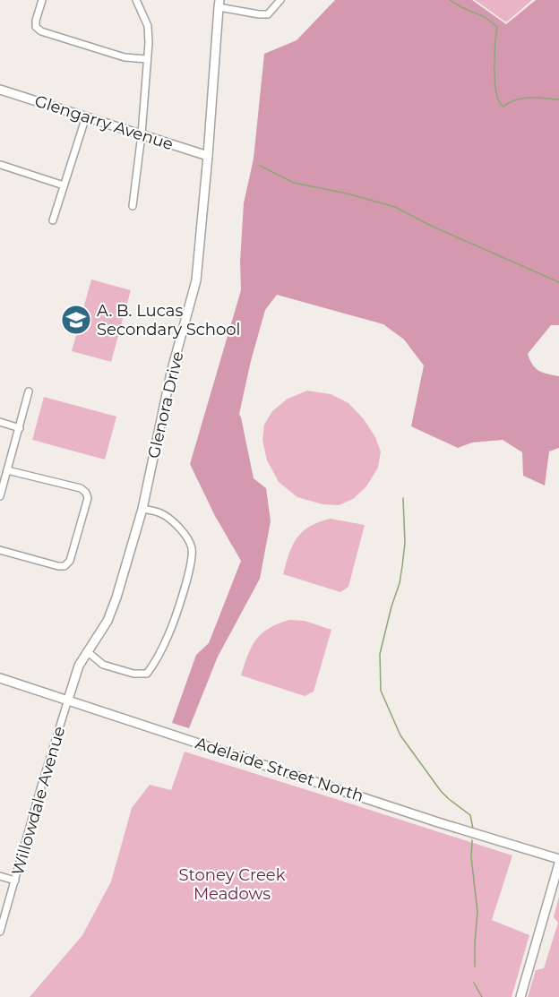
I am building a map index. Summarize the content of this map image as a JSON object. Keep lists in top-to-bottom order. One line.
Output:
{"streets":{"street":["Glengarry Avenue","Glenora Drive","Adelaide Street North","Willowdale Avenue"]},"crossings":[["Glengarry Avenue","Glenora Drive"],["Glenora Drive","Adelaide Street North"],["Glenora Drive","Willowdale Avenue"],["Adelaide Street North","Willowdale Avenue"]],"parks":["Stoney Creek Meadows"],"places":{"school or university":["A. B. Lucas Secondary School"]}}
